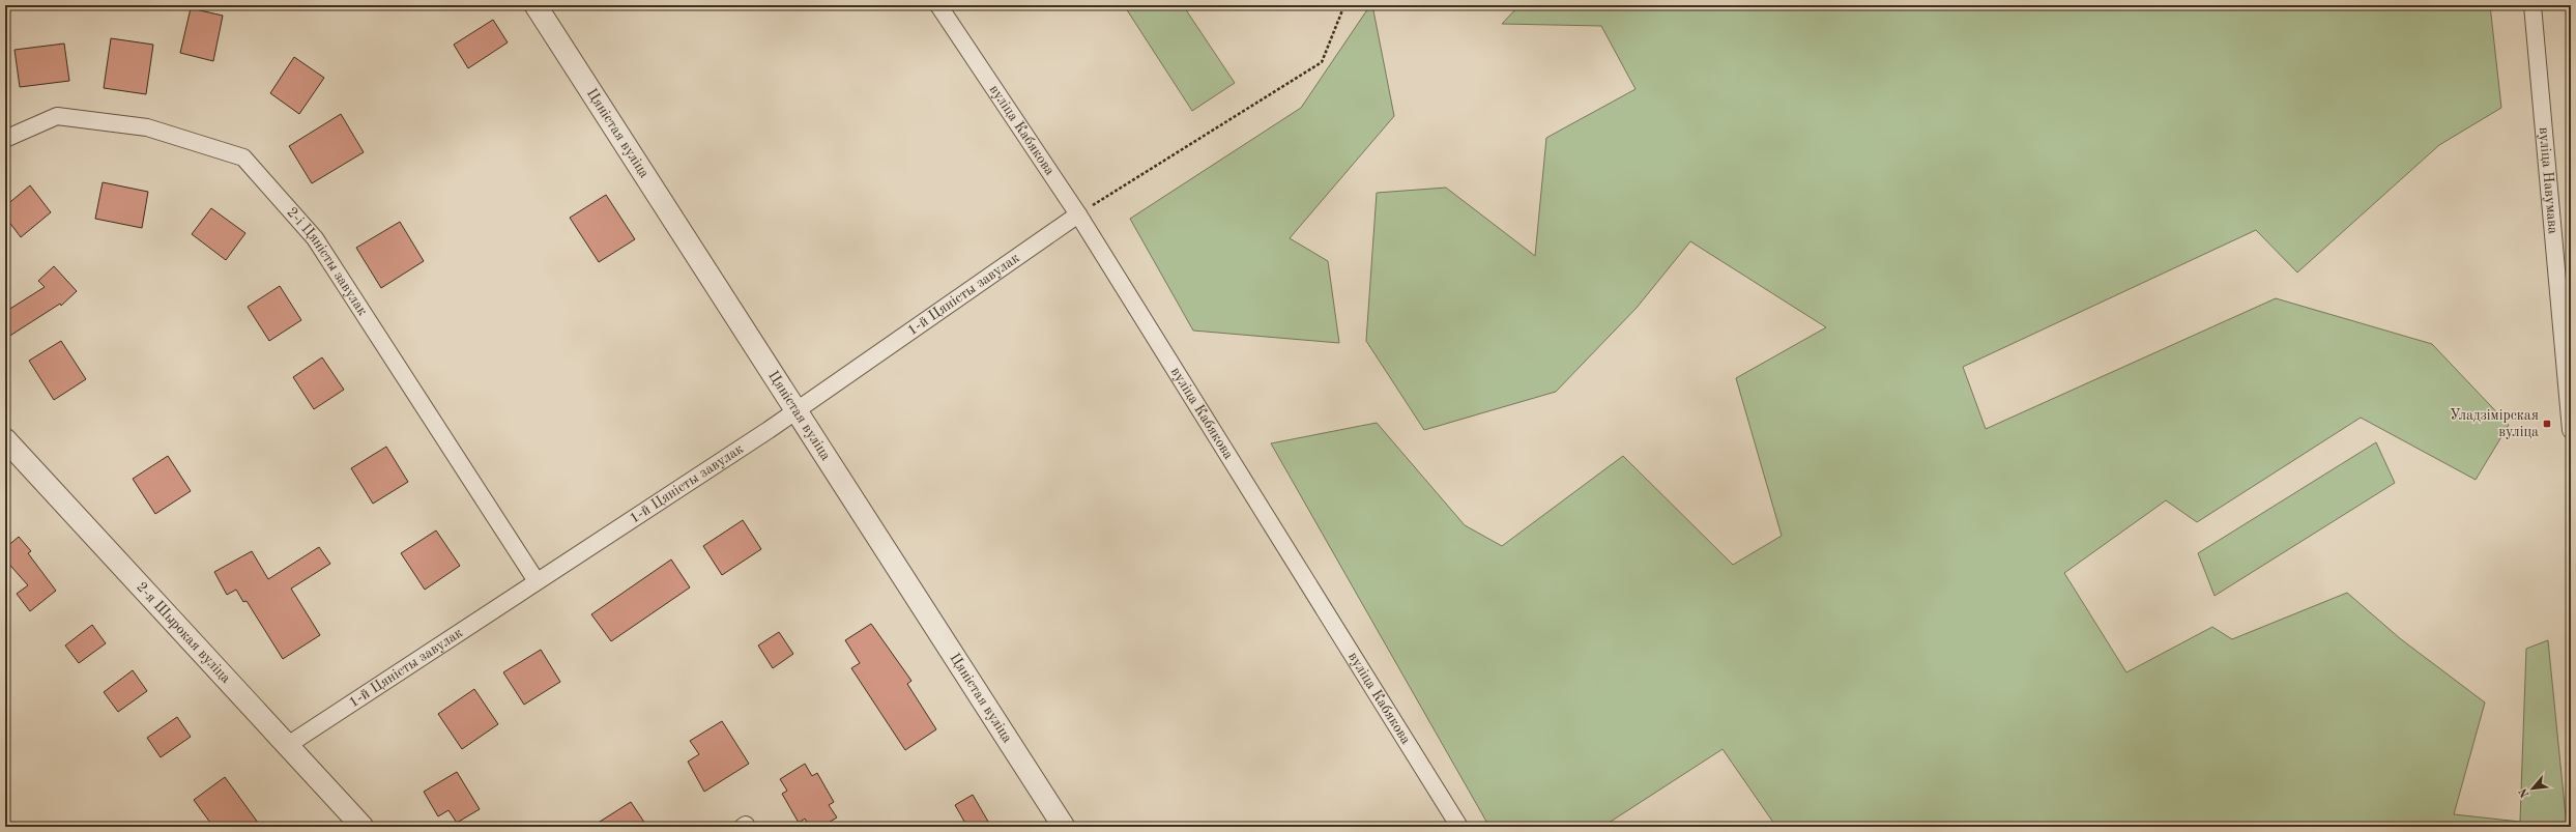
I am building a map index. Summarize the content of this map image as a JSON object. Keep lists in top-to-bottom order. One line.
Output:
{"streets":{"street":["вуліца Кабякова","Цяністая вуліца","вуліца Навумава","2-і Цяністы завулак","1-й Цяністы завулак","2-я Шырокая вуліца"]},"crossings":[["вуліца Кабякова","1-й Цяністы завулак"],["Цяністая вуліца","1-й Цяністы завулак"],["2-і Цяністы завулак","1-й Цяністы завулак"],["1-й Цяністы завулак","2-я Шырокая вуліца"]],"places":{"transit":["Уладзімірская вуліца"]},"north":"bottom left"}
